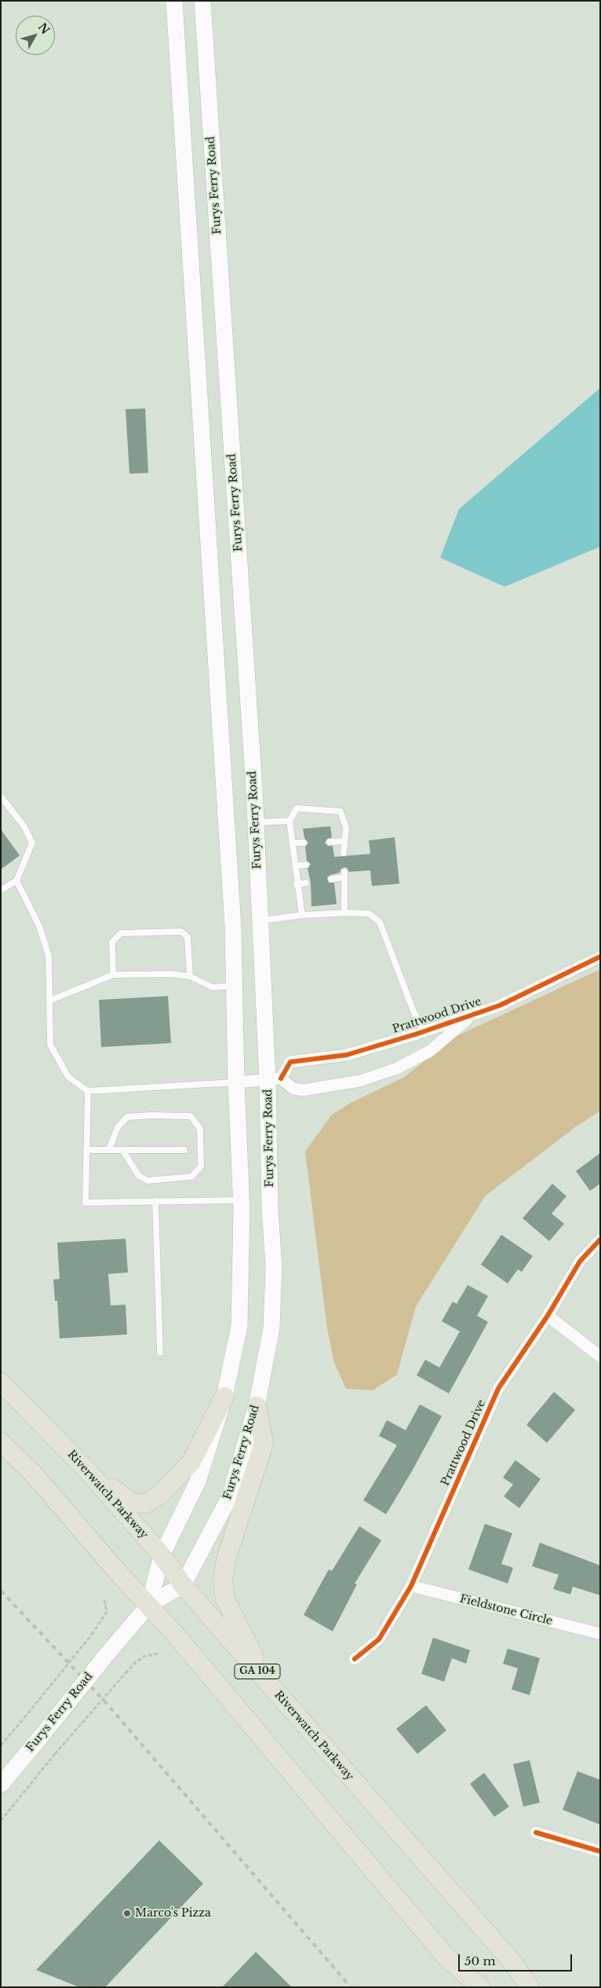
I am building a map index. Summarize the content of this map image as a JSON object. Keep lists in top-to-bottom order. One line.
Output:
{"streets":{"main road":["Furys Ferry Road","Riverwatch Parkway","GA 104"],"street":["Prattwood Drive","Fieldstone Circle"]},"crossings":[["Furys Ferry Road","Prattwood Drive"],["Furys Ferry Road","Riverwatch Parkway"],["Prattwood Drive","Fieldstone Circle"]],"places":["Marco's Pizza"],"scale_bar":"50 m","north":"top right"}
